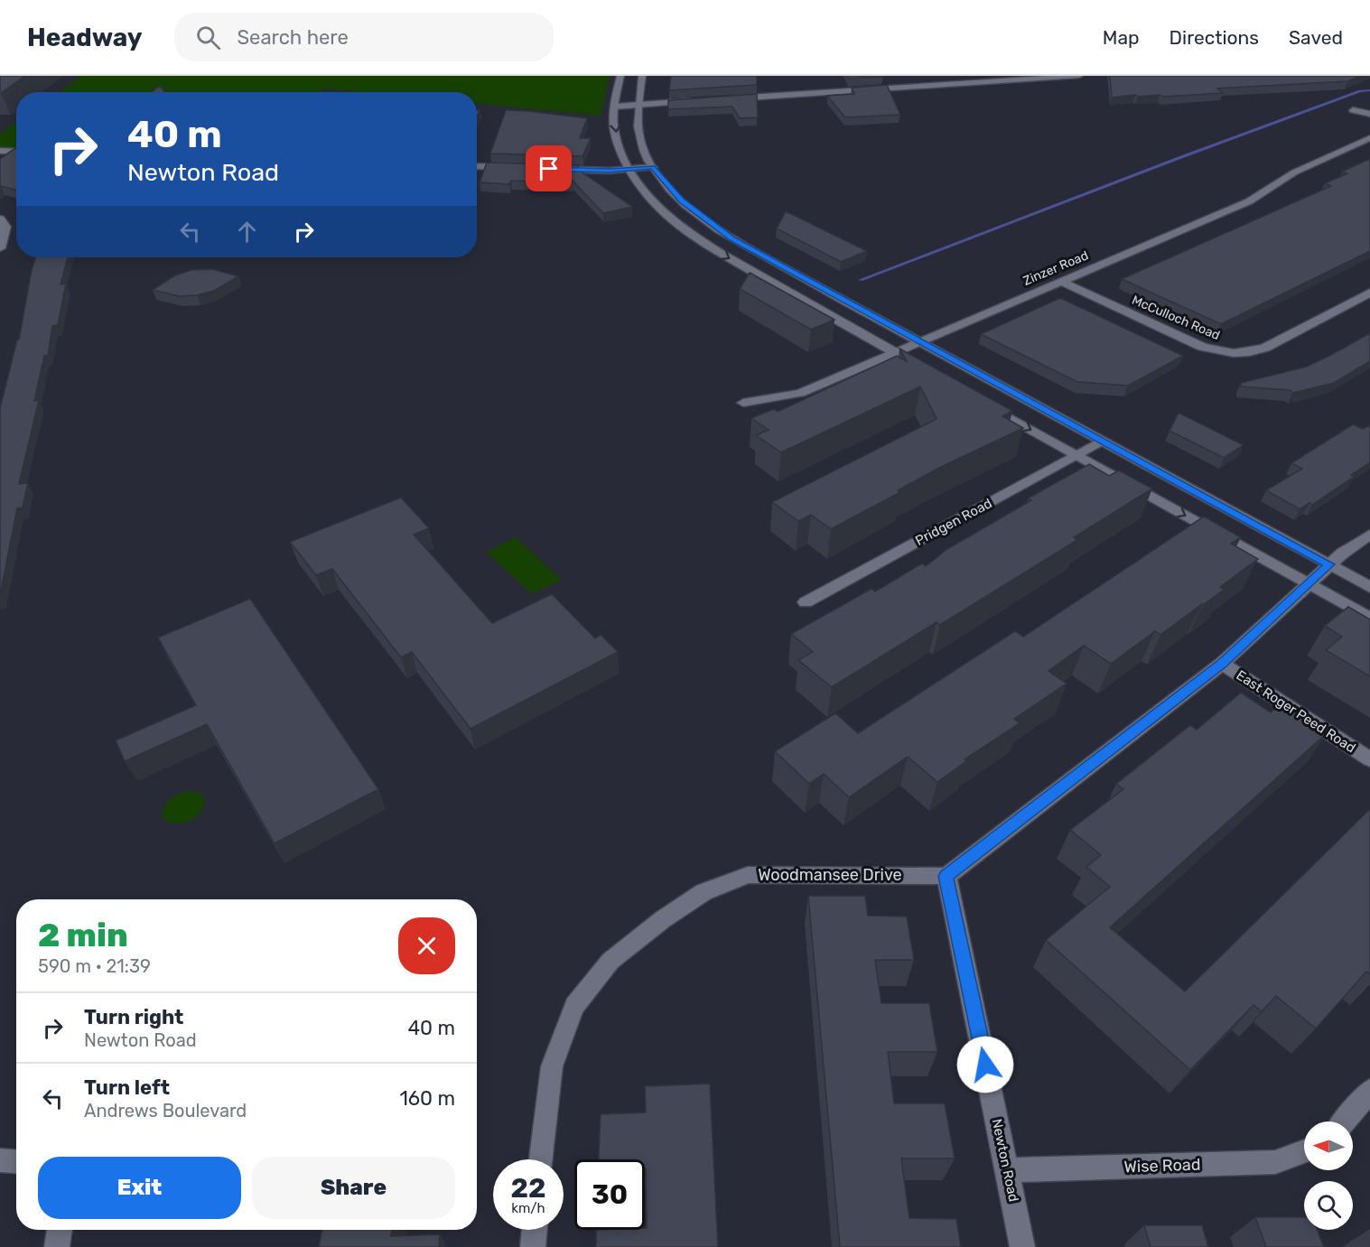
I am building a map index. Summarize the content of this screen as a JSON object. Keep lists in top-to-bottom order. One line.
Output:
{"streets":{"street":["Zinzer Road","McCulloch Road","Pridgen Road","East Roger Peed Road","Woodmansee Drive","Newton Road","Wise Road"]},"crossings":[["Zinzer Road","McCulloch Road"],["Woodmansee Drive","Newton Road"],["Newton Road","Wise Road"]],"north":"left","page":{"header":"Headway","search":"Search here","nav":["Map","Directions","Saved"],"turn":["40 m","Newton Road"],"heading":["2 min","590 m · 21:39"],"list":[{"name":"Turn right","note":"Newton Road","value":"40 m"},{"name":"Turn left","note":"Andrews Boulevard","value":"160 m"}],"buttons":["Exit","Share"],"speed":"22 km/h","limit":"30"}}
